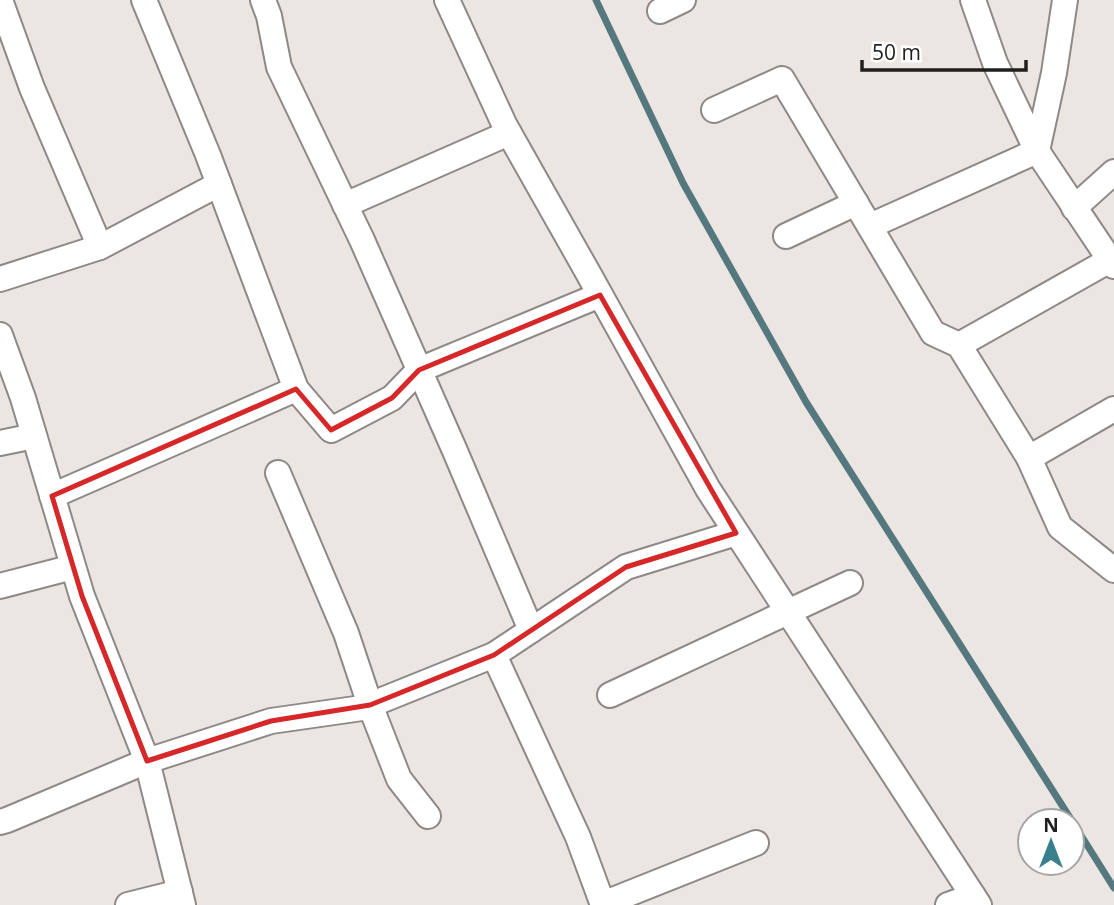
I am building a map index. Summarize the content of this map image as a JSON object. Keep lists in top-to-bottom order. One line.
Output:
{"scale_bar":"50 m","north":"top"}
